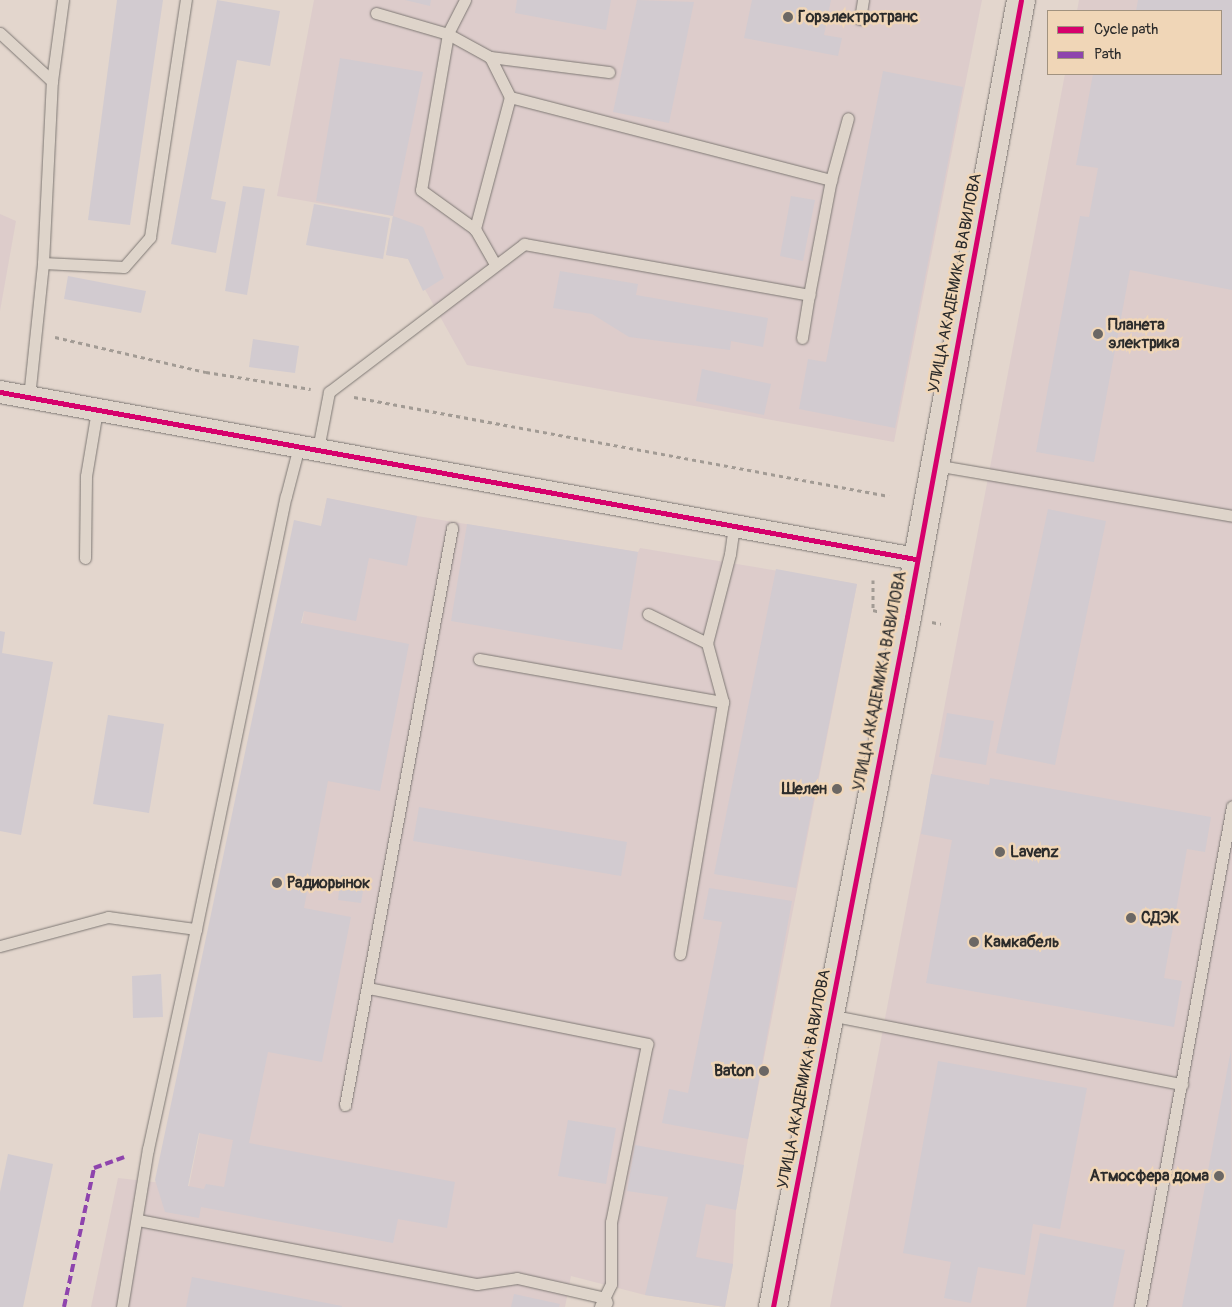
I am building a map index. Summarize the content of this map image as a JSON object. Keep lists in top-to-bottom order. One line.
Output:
{"streets":{"street":["УЛИЦА АКАДЕМИКА ВАВИЛОВА"]},"places":["Горэлектротранс","Планета электрика","Шелен","Lavenz","Радиорынок","СДЭК","Камкабель","Baton","Атмосфера дома"],"legend":["Cycle path","Path"]}
